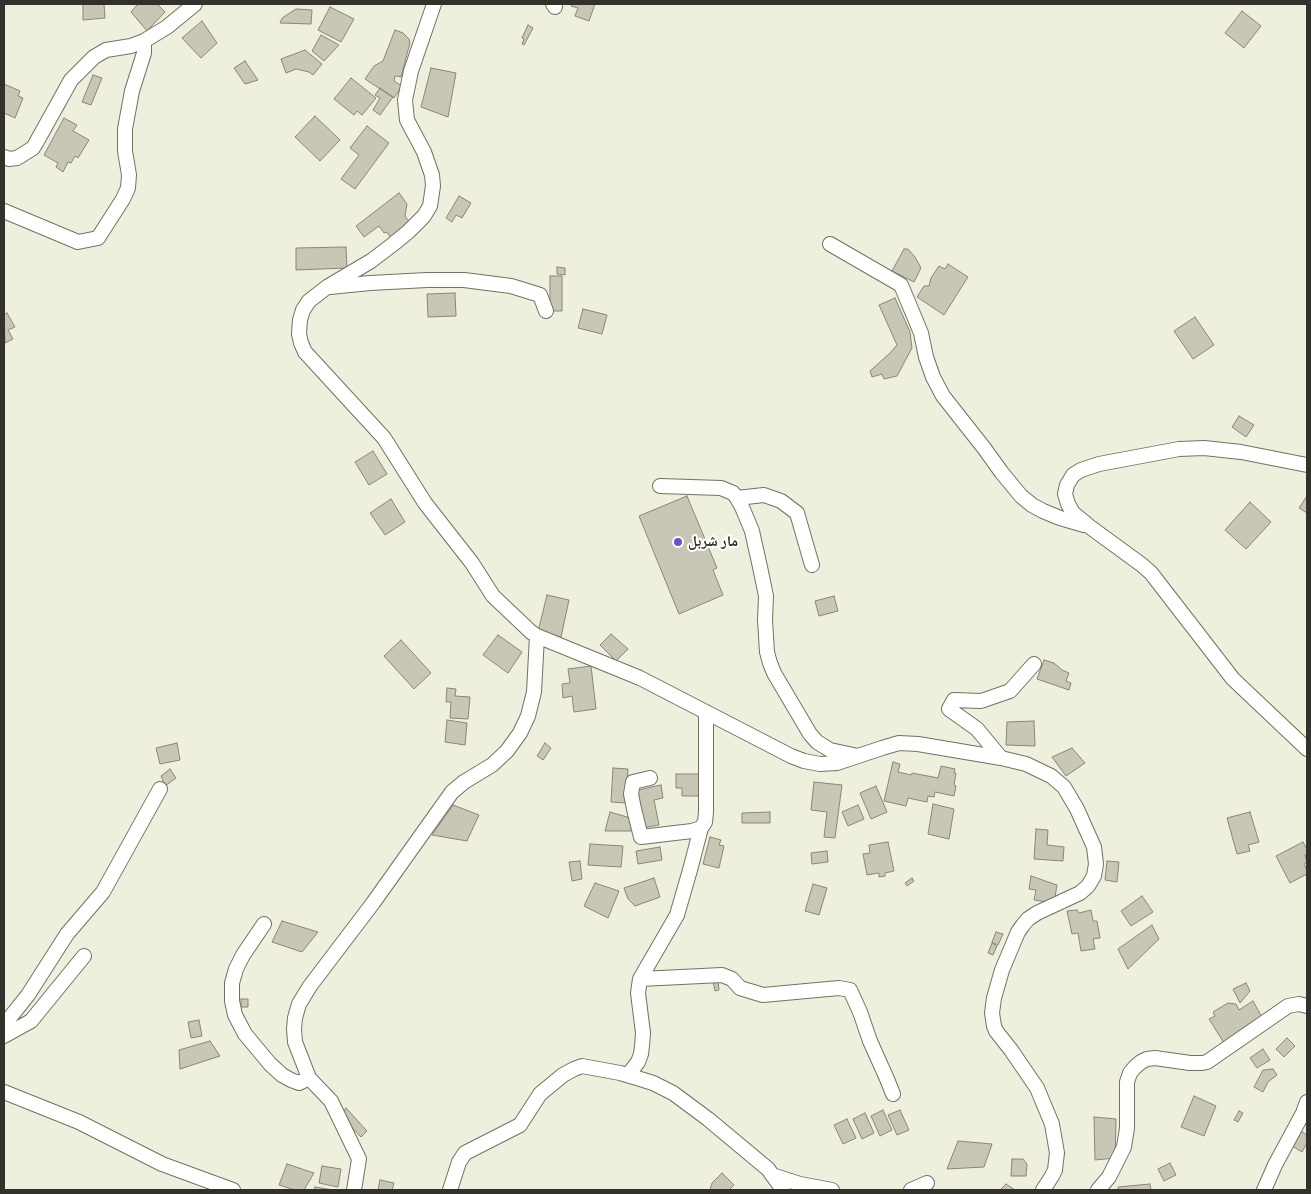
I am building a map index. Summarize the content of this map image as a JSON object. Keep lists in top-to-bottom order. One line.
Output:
{"places":["مار شربل"]}
